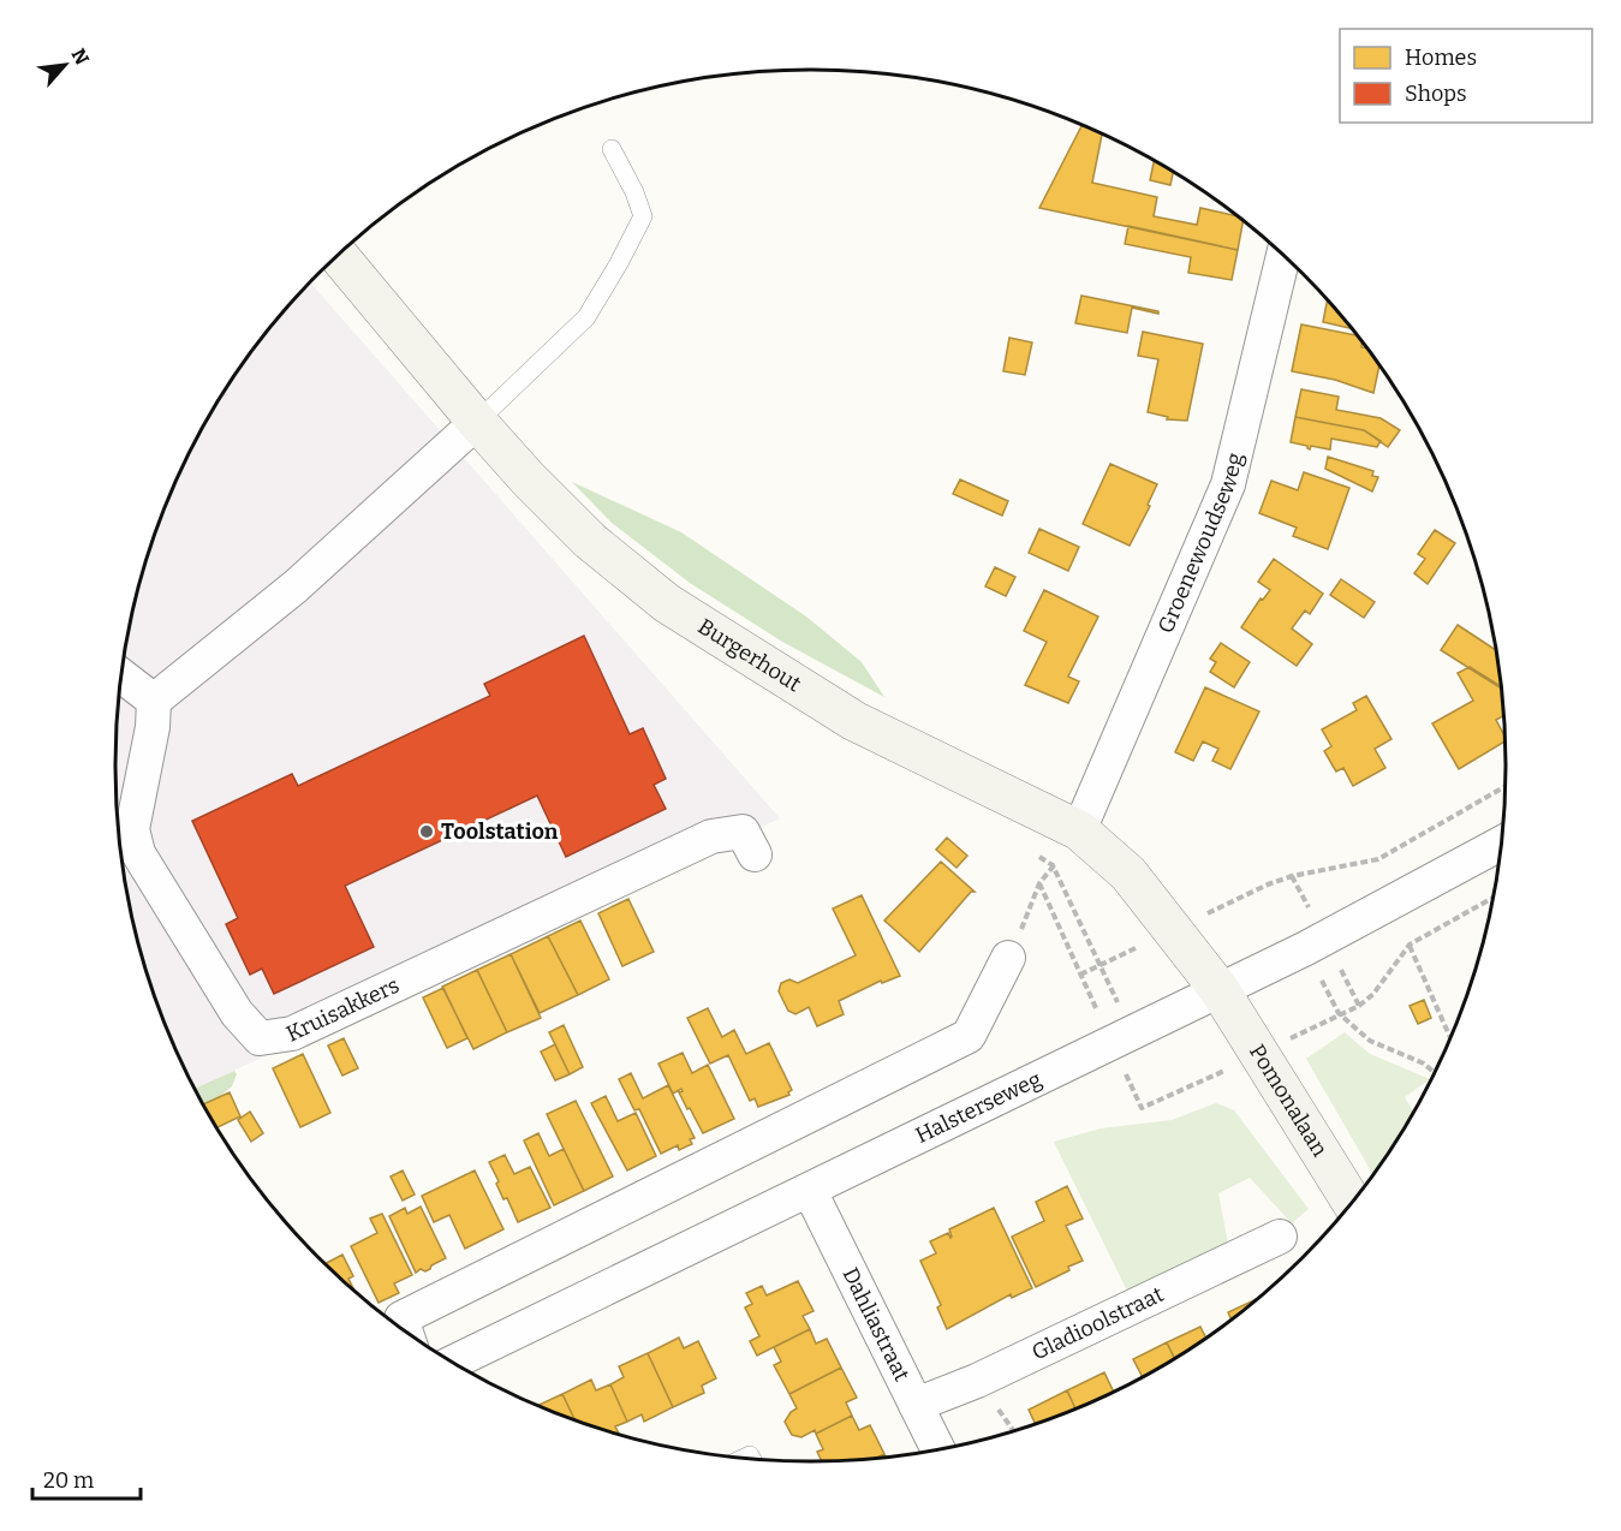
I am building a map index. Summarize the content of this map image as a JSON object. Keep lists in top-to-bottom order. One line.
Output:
{"streets":{"street":["Groenewoudseweg","Burgerhout","Kruisakkers","Pomonalaan","Halsterseweg","Gladioolstraat","Dahliastraat"]},"crossings":[["Groenewoudseweg","Burgerhout"],["Burgerhout","Pomonalaan"],["Burgerhout","Halsterseweg"],["Pomonalaan","Halsterseweg"],["Halsterseweg","Dahliastraat"],["Gladioolstraat","Dahliastraat"]],"places":["Toolstation"],"legend":["Homes","Shops"],"scale_bar":"20 m","north":"top right"}
